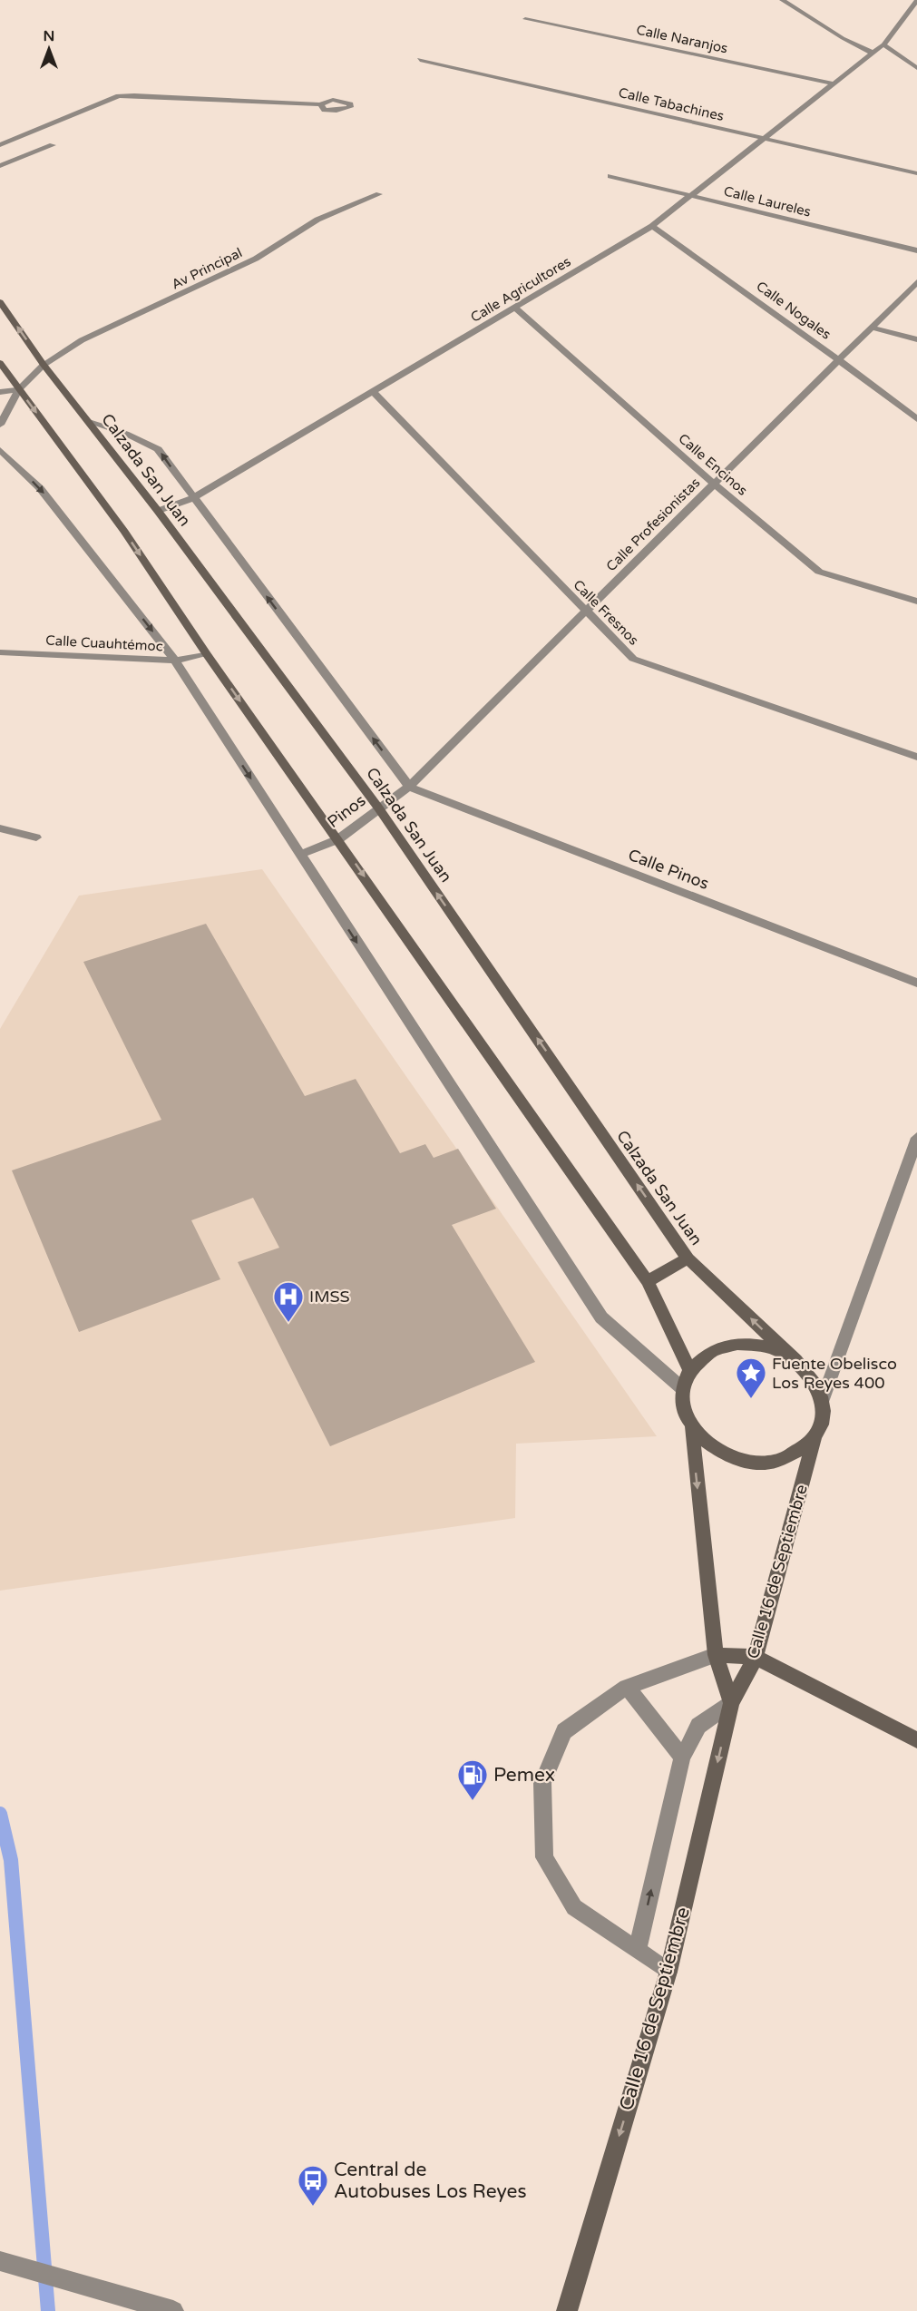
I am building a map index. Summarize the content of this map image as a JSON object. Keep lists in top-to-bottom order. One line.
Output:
{"streets":{"main road":["Calzada San Juan","Calle 16 de Septiembre"],"street":["Calle Naranjos","Calle Tabachines","Calle Laureles","Av Principal","Calle Agricultores","Calle Nogales","Calle Encinos","Calle Profesionistas","Calle Fresnos","Calle Cuauhtémoc","Pinos","Calle Pinos"]},"crossings":[["Calle Naranjos","Calle Agricultores"],["Calle Tabachines","Calle Agricultores"],["Calle Laureles","Calle Agricultores"],["Av Principal","Calzada San Juan"],["Calle Agricultores","Calle Nogales"],["Calle Agricultores","Calle Encinos"],["Calle Agricultores","Calzada San Juan"],["Calle Agricultores","Calle Fresnos"],["Calle Nogales","Calle Profesionistas"],["Calle Encinos","Calle Profesionistas"],["Calzada San Juan","Pinos"],["Calzada San Juan","Calle 16 de Septiembre"],["Calle Profesionistas","Calle Fresnos"],["Calle Profesionistas","Pinos"],["Calle Profesionistas","Calle Pinos"],["Pinos","Calle Pinos"]],"one_way":["Calle 16 de Septiembre"],"places":{"hospital":["IMSS"],"place":["Fuente Obelisco Los Reyes 400"],"fuel station":["Pemex"],"bus stop":["Central de Autobuses Los Reyes"]},"north":"top"}
